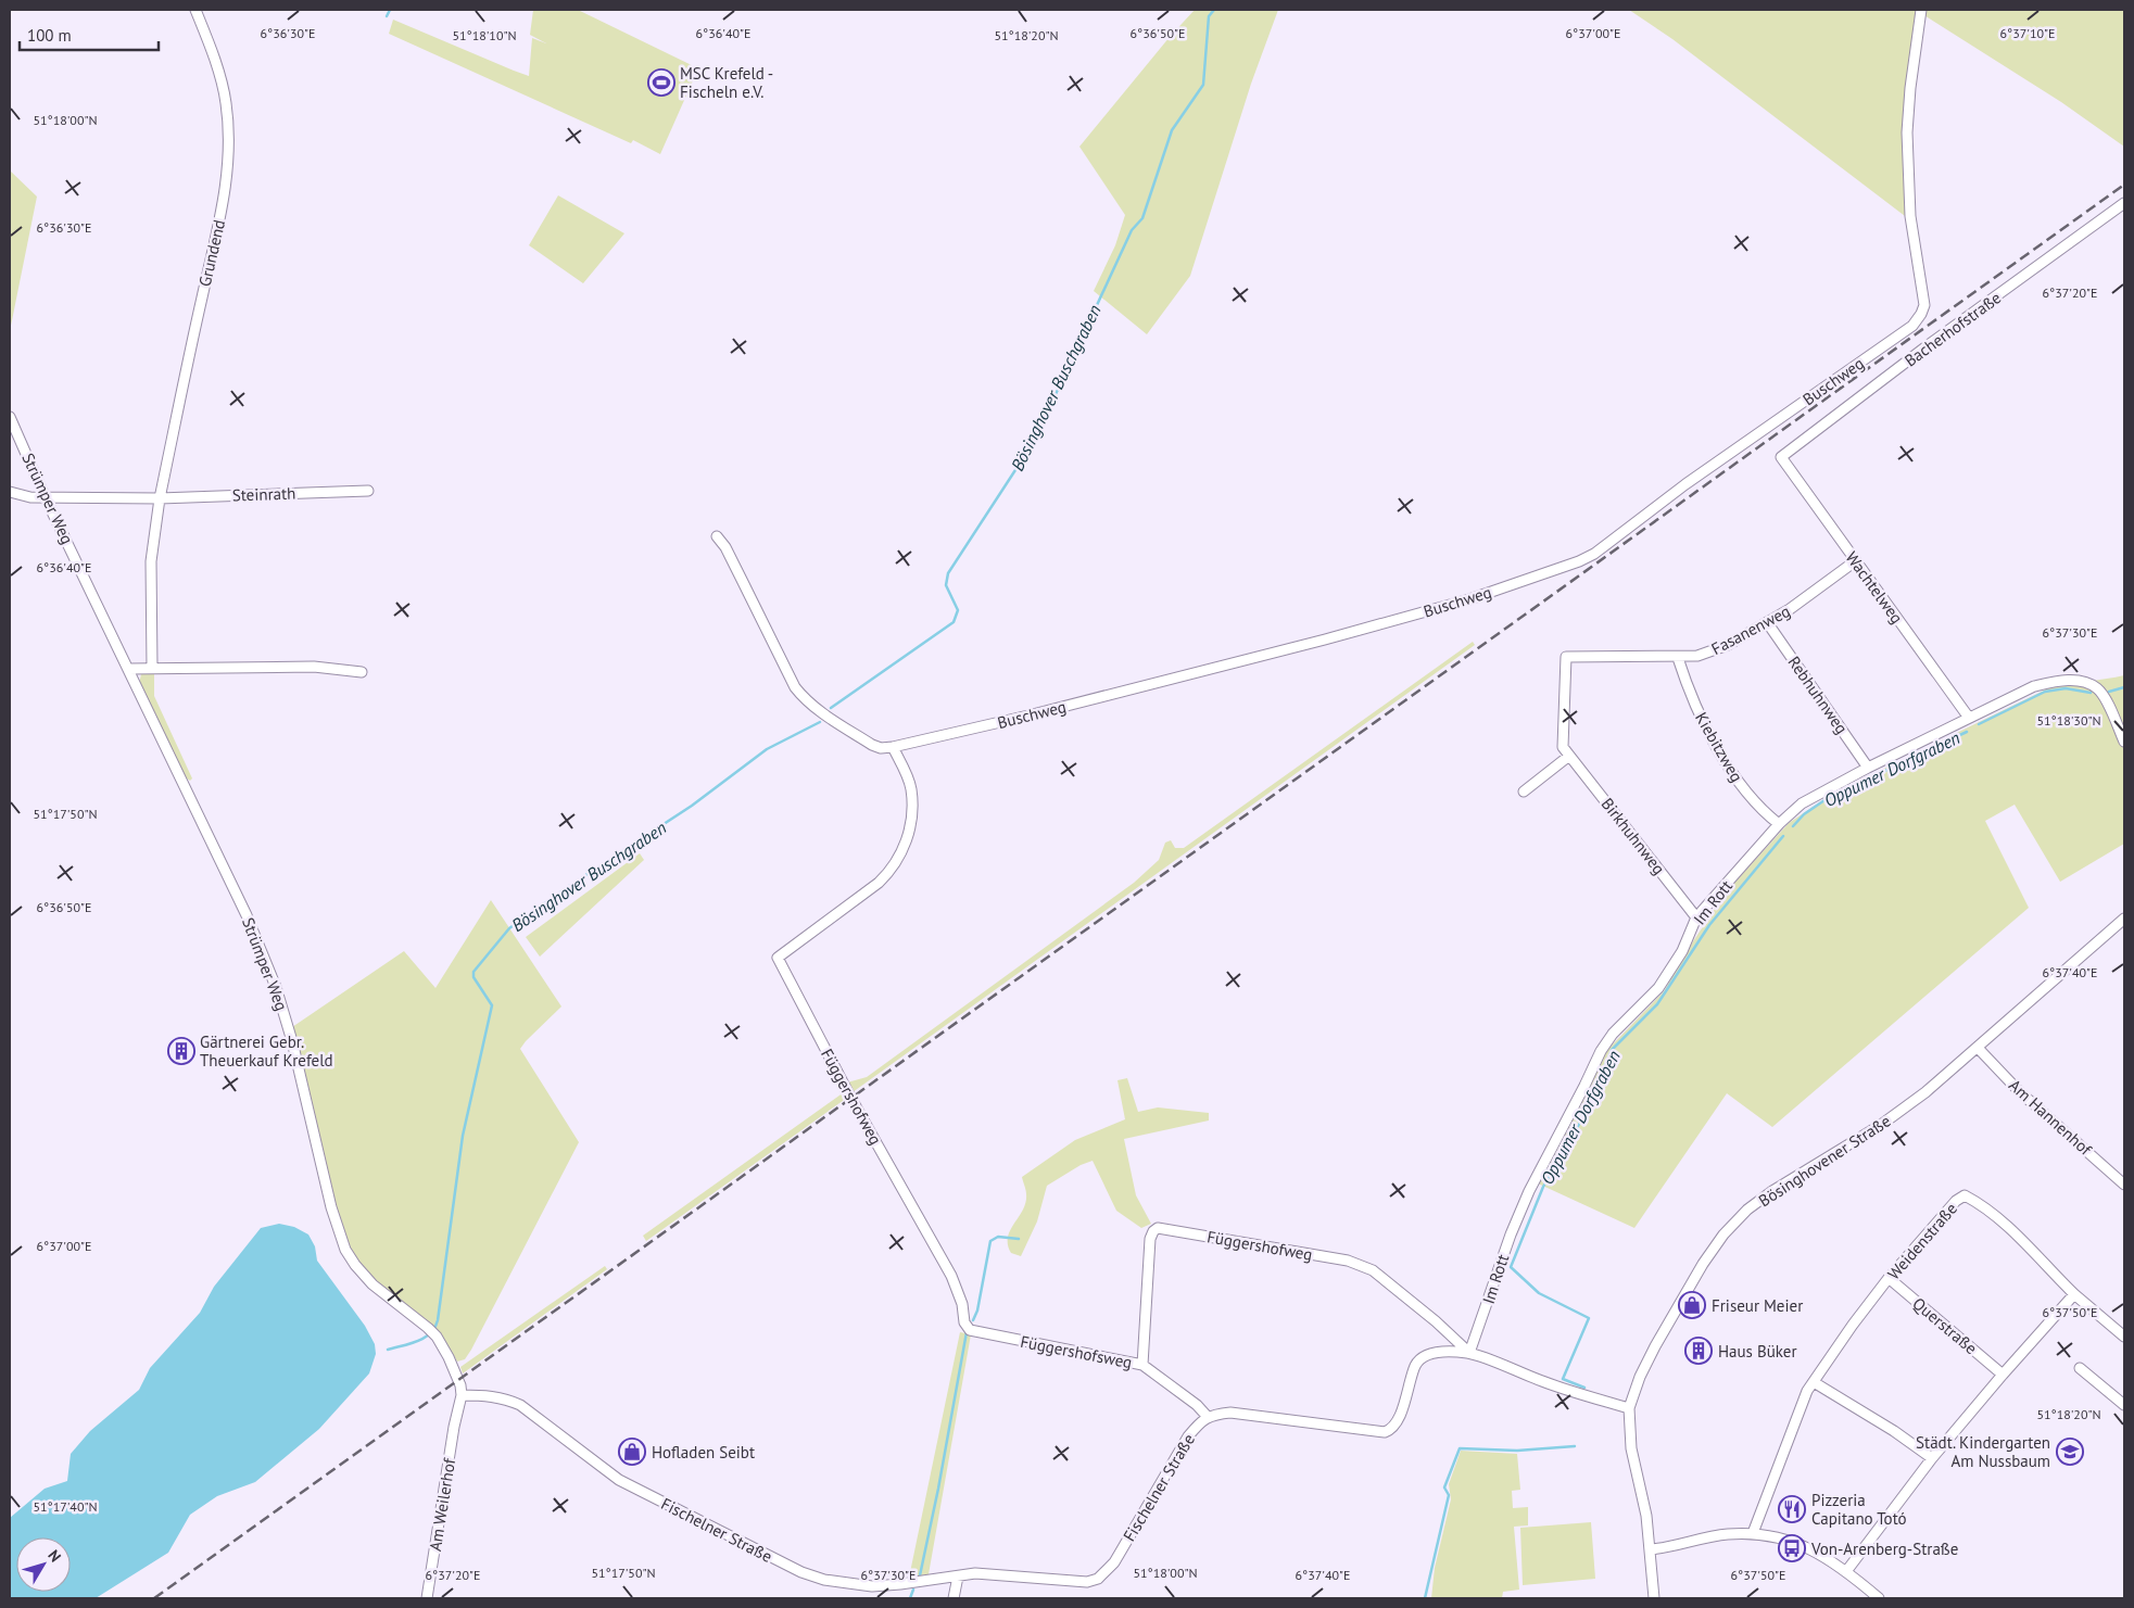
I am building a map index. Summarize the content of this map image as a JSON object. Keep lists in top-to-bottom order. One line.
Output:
{"streets":{"street":["Grundend","Bacherhofstraße","Buschweg","Steinrath","Strümper Weg","Wachtelweg","Fasanenweg","Rebhuhnweg","Kiebitzweg","Birkhuhnweg","Im Rott","Függershofweg","Am Hannenhof","Bösinghovener Straße","Weidenstraße","Querstraße","Függershofsweg","Fischelner Straße","Am Weilerhof"]},"crossings":[["Grundend","Steinrath"],["Bacherhofstraße","Wachtelweg"],["Buschweg","Függershofweg"],["Strümper Weg","Fischelner Straße"],["Strümper Weg","Am Weilerhof"],["Wachtelweg","Fasanenweg"],["Wachtelweg","Im Rott"],["Fasanenweg","Rebhuhnweg"],["Fasanenweg","Kiebitzweg"],["Fasanenweg","Birkhuhnweg"],["Rebhuhnweg","Im Rott"],["Kiebitzweg","Im Rott"],["Birkhuhnweg","Im Rott"],["Im Rott","Függershofweg"],["Függershofweg","Függershofsweg"],["Am Hannenhof","Bösinghovener Straße"],["Weidenstraße","Querstraße"],["Függershofsweg","Fischelner Straße"],["Fischelner Straße","Am Weilerhof"]],"water":["Bösinghover Buschgraben","Oppumer Dorfgraben"],"places":{"sports":["MSC Krefeld - Fischeln e.V."],"building":["Gärtnerei Gebr. Theuerkauf Krefeld","Haus Büker"],"shop":["Friseur Meier","Hofladen Seibt"],"school or university":["Städt. Kindergarten Am Nussbaum"],"restaurant":["Pizzeria Capitano Totó"],"bus stop":["Von-Arenberg-Straße"]},"scale_bar":"100 m","north":"top right","coordinates":["6°36'30\"E","6°36'40\"E","6°36'50\"E","6°37'00\"E","6°37'10\"E","51°18'10\"N","51°18'20\"N","51°18'00\"N","6°37'20\"E","6°37'30\"E","51°18'30\"N","51°17'50\"N","6°37'40\"E","6°37'50\"E","51°17'40\"N"]}
